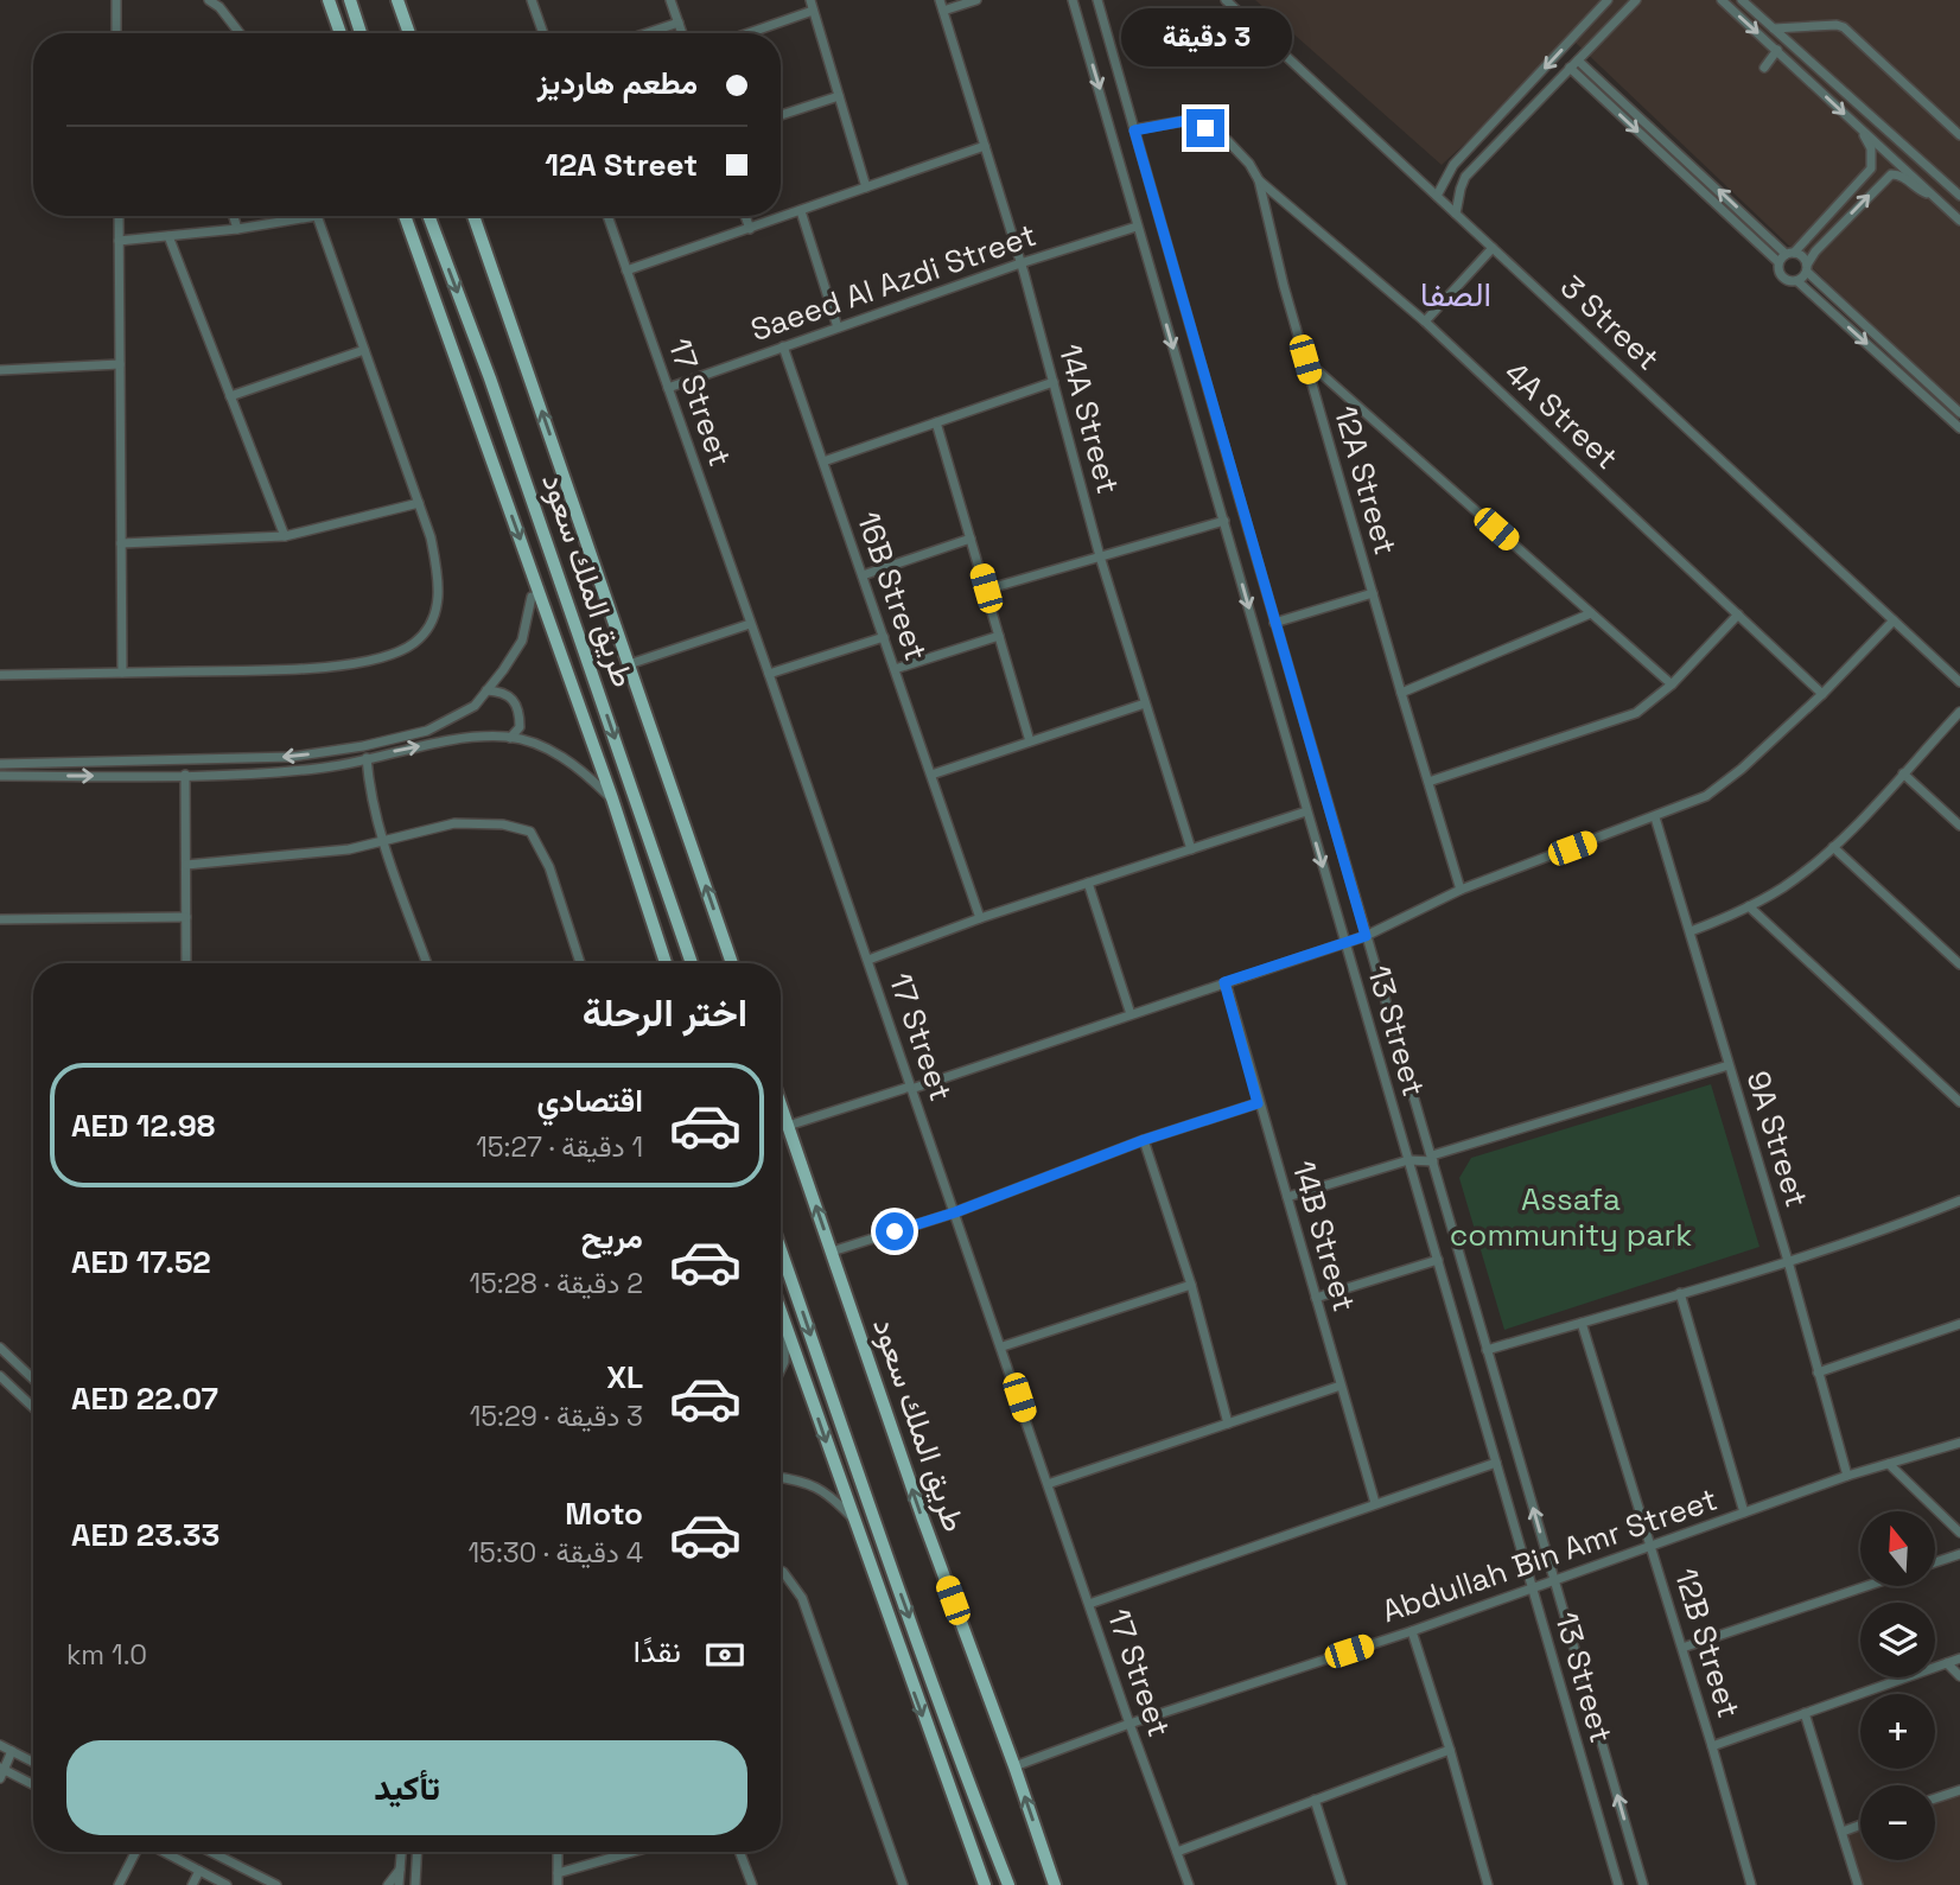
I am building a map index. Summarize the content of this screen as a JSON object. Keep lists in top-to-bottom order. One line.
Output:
{"streets":{"main road":["طريق الملك سعود"],"street":["Saeed Al Azdi Street","3 Street","17 Street","4A Street","14A Street","12A Street","16B Street","13 Street","9A Street","14B Street","Abdullah Bin Amr Street","12B Street"]},"crossings":[["Saeed Al Azdi Street","17 Street"],["Saeed Al Azdi Street","14A Street"],["Saeed Al Azdi Street","16B Street"],["Saeed Al Azdi Street","13 Street"],["17 Street","Abdullah Bin Amr Street"],["4A Street","12A Street"],["12A Street","13 Street"],["طريق الملك سعود","Abdullah Bin Amr Street"],["13 Street","Abdullah Bin Amr Street"],["9A Street","Abdullah Bin Amr Street"],["Abdullah Bin Amr Street","12B Street"]],"districts":["الصفا"],"parks":["Assafa community park"],"north":"top","page":{"bubble":"3 دقيقة","banner":["مطعم هارديز","12A Street"],"heading":"اختر الرحلة","list":[{"name":"اقتصادي","note":"1 دقيقة · 15:27","value":"AED 12.98"},{"name":"مريح","note":"2 دقيقة · 15:28","value":"AED 17.52"},{"name":"XL","note":"3 دقيقة · 15:29","value":"AED 22.07"},{"name":"Moto","note":"4 دقيقة · 15:30","value":"AED 23.33"}],"map_buttons":["+","−"],"pay":["نقدًا","1.0 km"],"buttons":"تأكيد"}}
